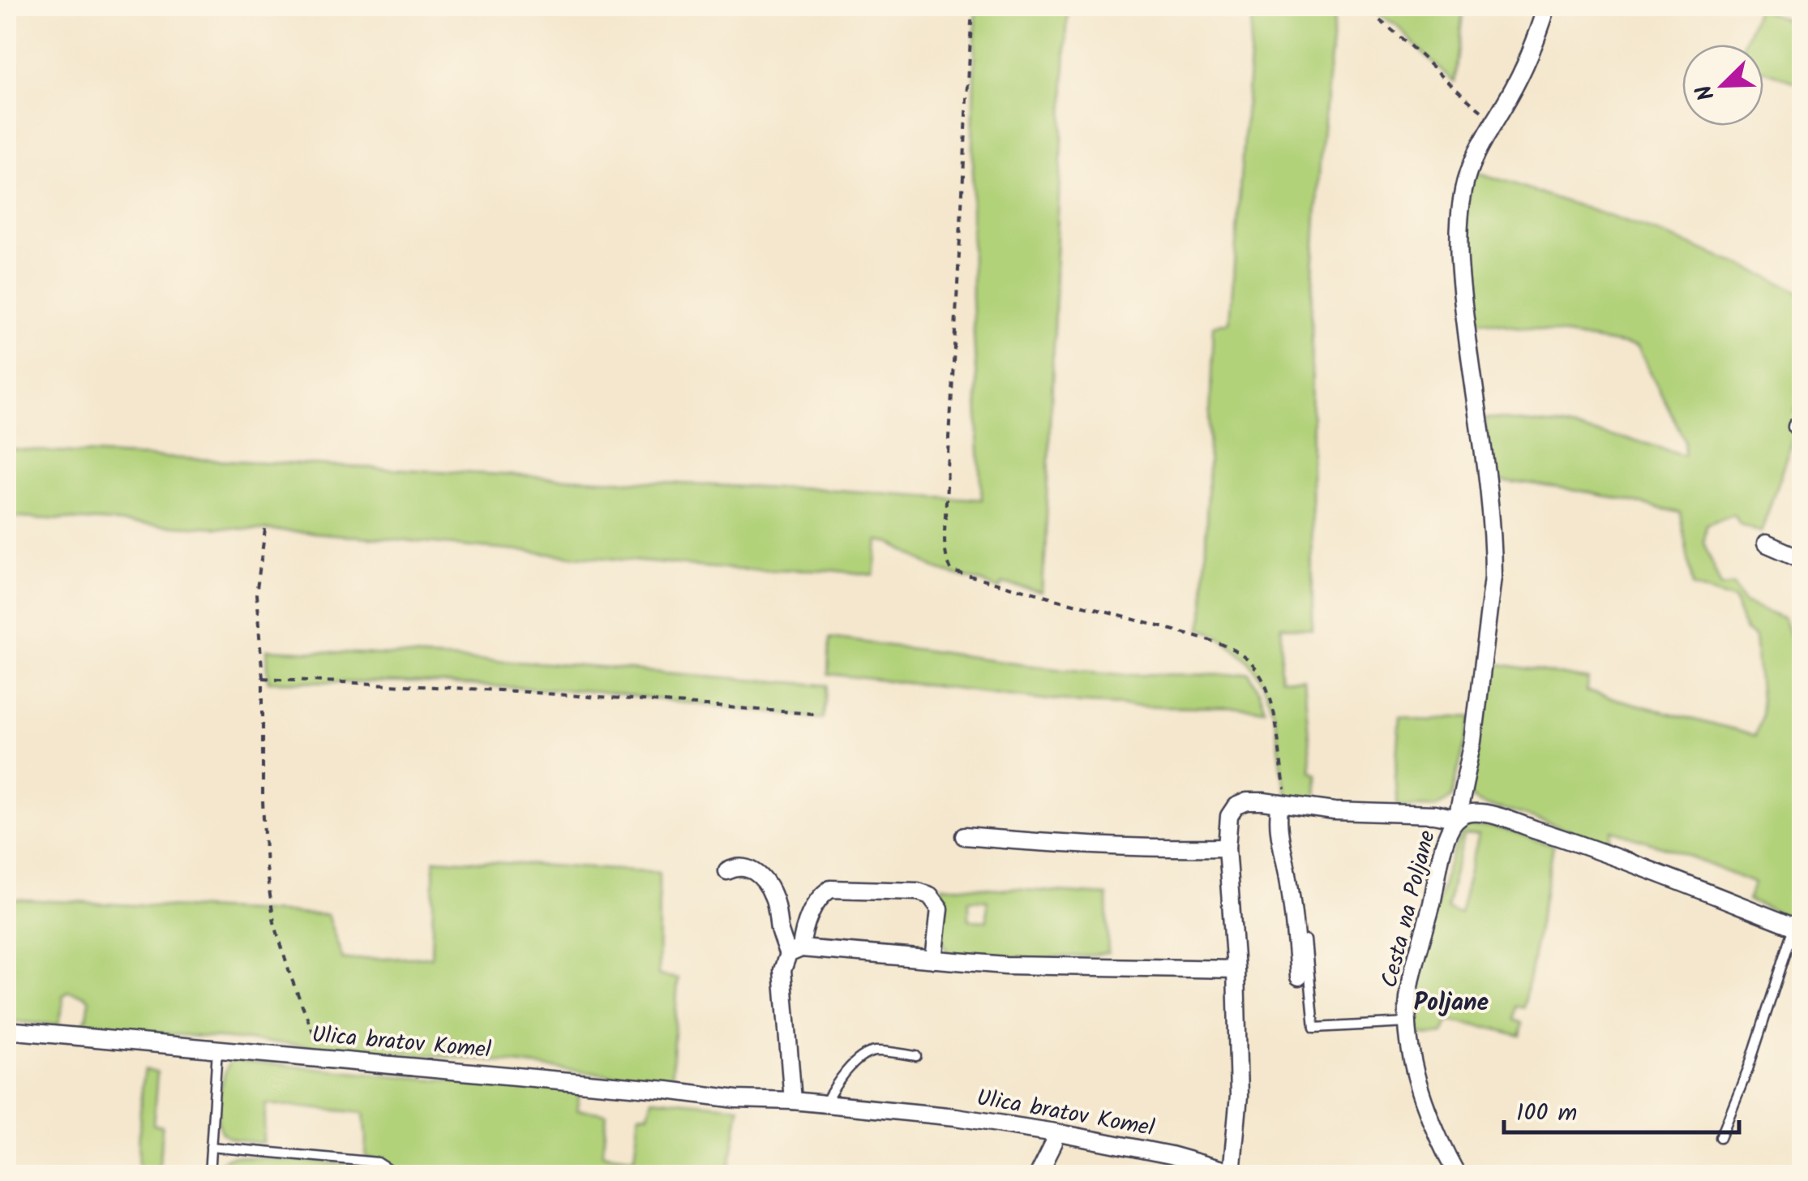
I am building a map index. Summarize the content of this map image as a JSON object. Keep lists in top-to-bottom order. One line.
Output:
{"streets":{"street":["Cesta na Poljane","Ulica bratov Komel"]},"districts":["Poljane"],"scale_bar":"100 m","north":"bottom left"}
